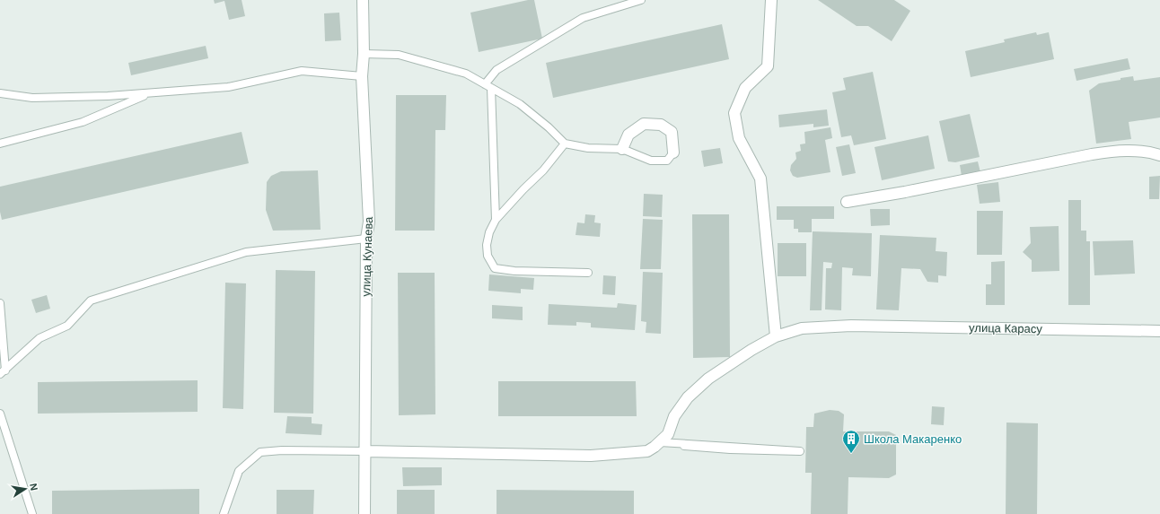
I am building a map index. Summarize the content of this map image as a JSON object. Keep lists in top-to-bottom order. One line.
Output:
{"streets":{"street":["улица Кунаева","улица Карасу"]},"crossings":[["улица Кунаева","улица Карасу"]],"places":{"building":["Школа Макаренко"]},"north":"right"}
